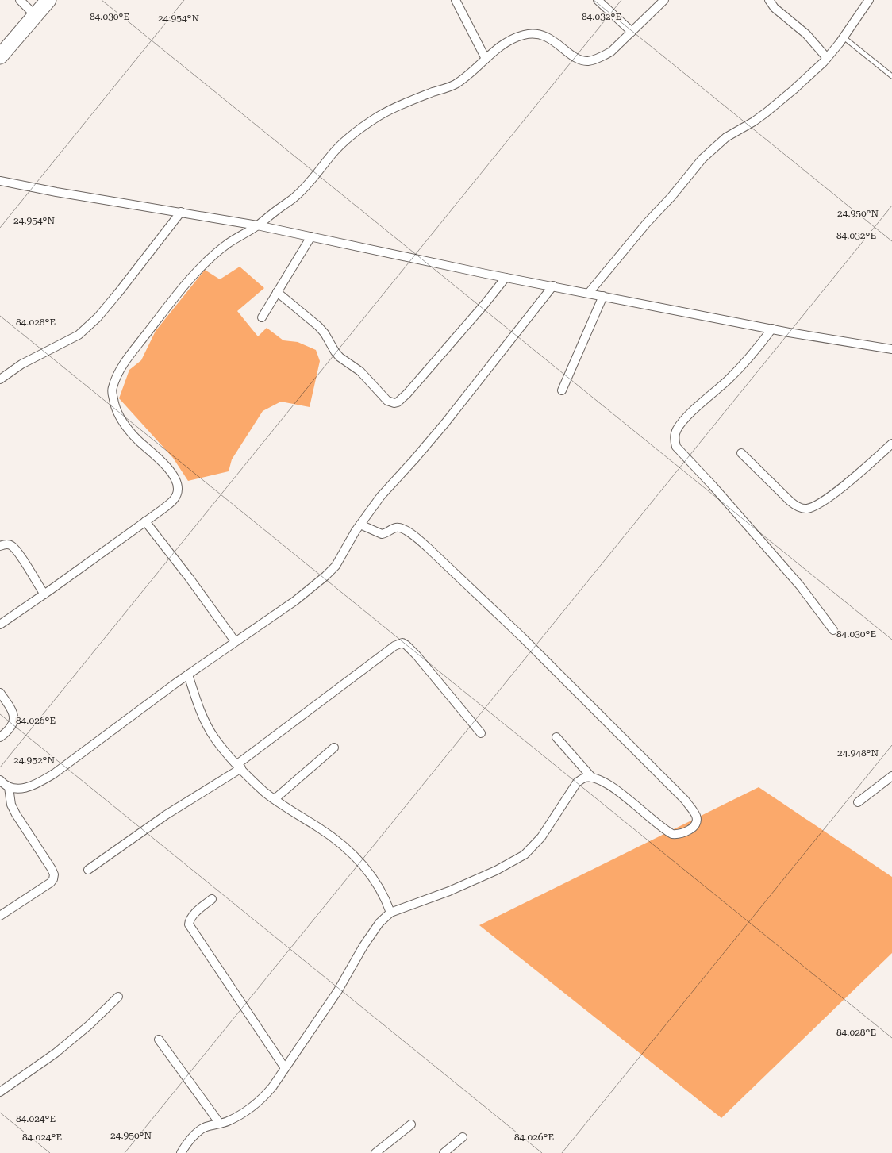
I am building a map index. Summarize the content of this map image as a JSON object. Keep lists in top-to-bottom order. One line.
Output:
{"coordinates":["84.030°E","84.032°E","24.954°N","24.950°N","84.028°E","84.026°E","24.948°N","24.952°N","84.024°E"]}
